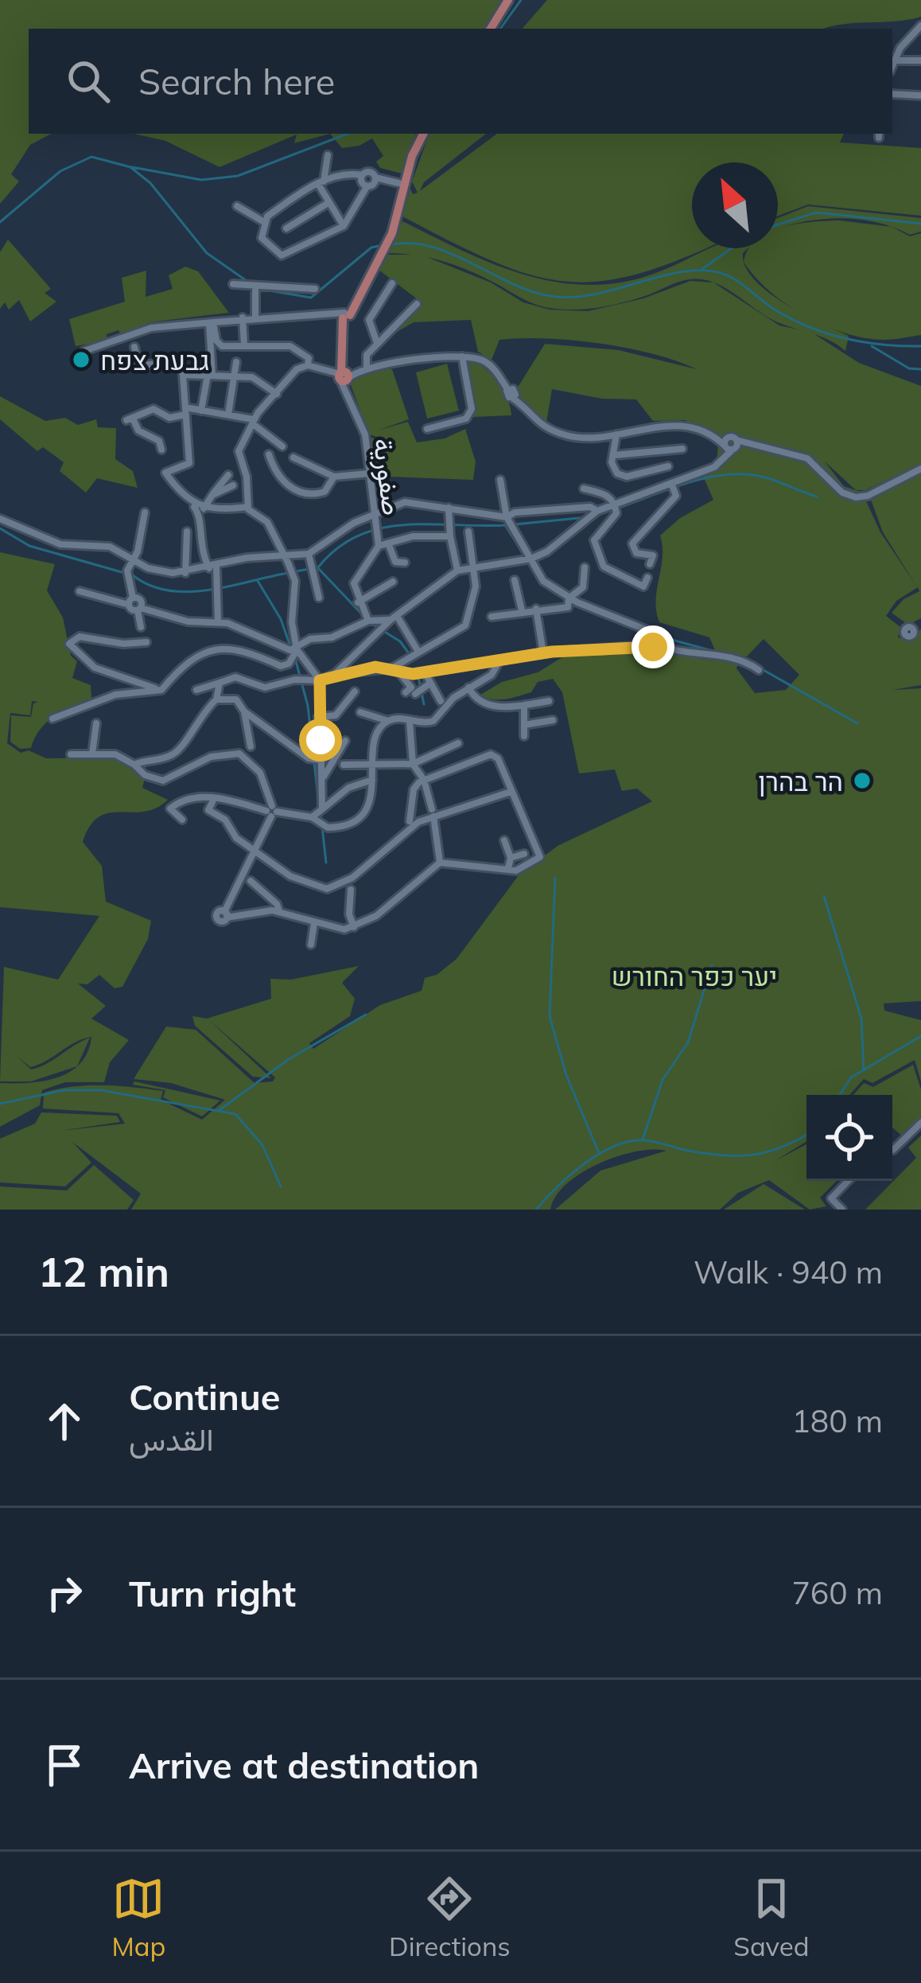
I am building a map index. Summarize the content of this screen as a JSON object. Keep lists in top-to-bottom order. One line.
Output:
{"streets":{"street":["صفورية"]},"parks":["יער כפר החורש"],"places":["גבעת צפח","הר בהרן"],"north":"top left","page":{"search":"Search here","heading":["12 min","Walk · 940 m"],"list":[["Continue","القدس","180 m"],["Turn right","760 m"],"Arrive at destination"],"nav":["Map","Directions","Saved"]}}
